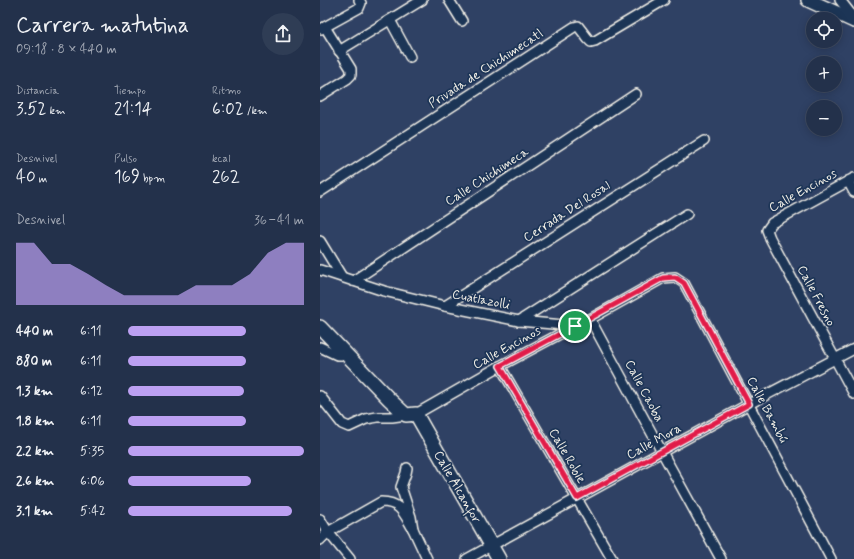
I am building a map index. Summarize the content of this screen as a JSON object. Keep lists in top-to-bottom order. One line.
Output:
{"streets":{"street":["Privada de Chichimecatl","Calle Chichimeca","Calle Encinos","Cerrada Del Rosal","Calle Fresno","Cuatlazolli","Calle Caoba","Calle Bambú","Calle Mora","Calle Roble","Calle Alcanfor"]},"crossings":[["Calle Chichimeca","Cuatlazolli"],["Calle Encinos","Calle Fresno"],["Calle Encinos","Cuatlazolli"],["Calle Encinos","Calle Caoba"],["Calle Encinos","Calle Bambú"],["Calle Encinos","Calle Roble"],["Calle Encinos","Calle Alcanfor"],["Cerrada Del Rosal","Cuatlazolli"],["Calle Fresno","Calle Mora"],["Calle Caoba","Calle Mora"],["Calle Bambú","Calle Mora"],["Calle Mora","Calle Roble"],["Calle Mora","Calle Alcanfor"]],"page":{"heading":["Carrera matutina","09:18 · 8 × 440 m"],"map_buttons":["+","−"],"stats":[["Distancia","3.52 km"],["Tiempo","21:14"],["Ritmo","6:02 /km"],["Desnivel","40 m"],["Pulso","169 bpm"],["kcal","262"]],"chart":["Desnivel","36–41 m"],"list":[{"name":"440 m","note":"6:11"},{"name":"880 m","note":"6:11"},{"name":"1.3 km","note":"6:12"},{"name":"1.8 km","note":"6:11"},{"name":"2.2 km","note":"5:35"},{"name":"2.6 km","note":"6:06"},{"name":"3.1 km","note":"5:42"}]}}
